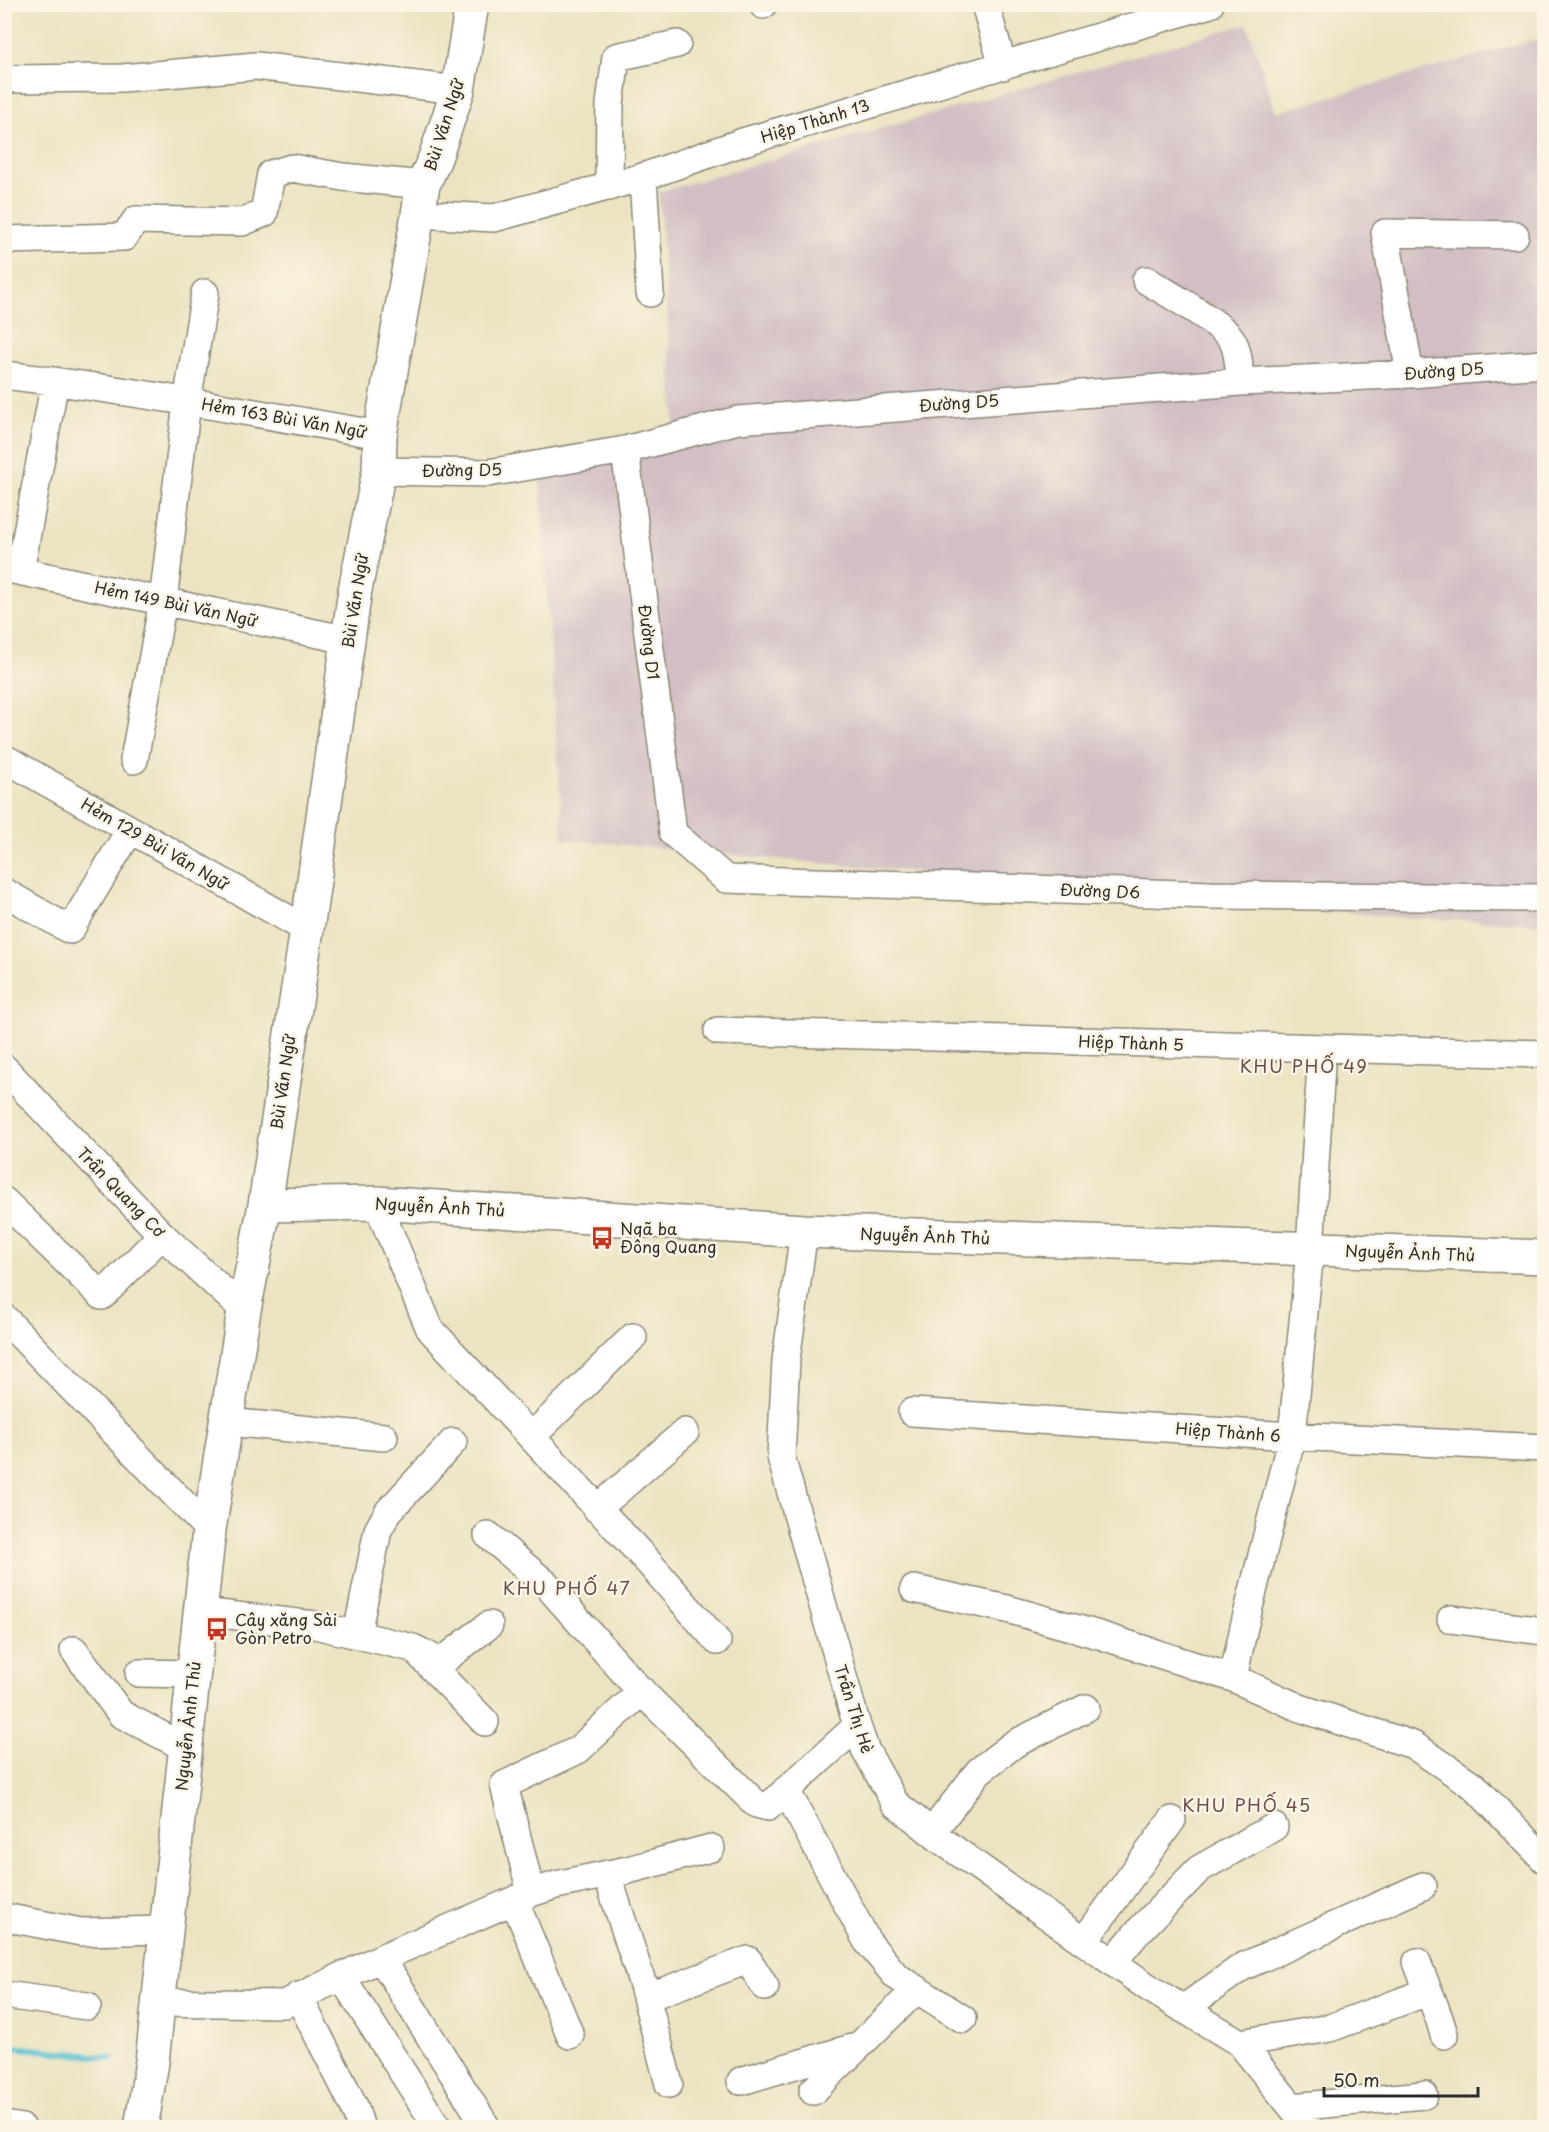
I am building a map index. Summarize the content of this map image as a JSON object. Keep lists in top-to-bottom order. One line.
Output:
{"streets":{"main road":["Bùi Văn Ngữ","Nguyễn Ảnh Thủ"],"street":["Hiệp Thành 13","Đường D5","Hẻm 163 Bùi Văn Ngữ","Hẻm 149 Bùi Văn Ngữ","Đường D1","Hẻm 129 Bùi Văn Ngữ","Đường D6","Hiệp Thành 5","Trần Quang Cơ","Hiệp Thành 6","Trần Thị Hè"]},"crossings":[["Hiệp Thành 13","Bùi Văn Ngữ"],["Bùi Văn Ngữ","Đường D5"],["Bùi Văn Ngữ","Hẻm 163 Bùi Văn Ngữ"],["Bùi Văn Ngữ","Hẻm 149 Bùi Văn Ngữ"],["Bùi Văn Ngữ","Hẻm 129 Bùi Văn Ngữ"],["Bùi Văn Ngữ","Nguyễn Ảnh Thủ"],["Đường D5","Đường D1"],["Đường D1","Đường D6"],["Trần Quang Cơ","Nguyễn Ảnh Thủ"],["Nguyễn Ảnh Thủ","Trần Thị Hè"]],"districts":["KHU PHỐ 49","KHU PHỐ 47","KHU PHỐ 45"],"places":{"bus stop":["Ngã ba Đông Quang","Cây xăng Sài Gòn Petro"]},"scale_bar":"50 m"}
